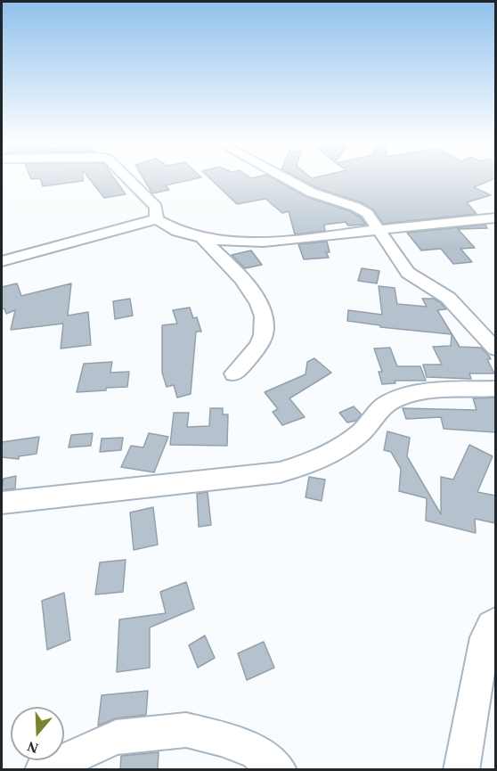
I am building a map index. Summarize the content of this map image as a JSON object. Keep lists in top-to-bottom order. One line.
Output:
{"north":"bottom"}
